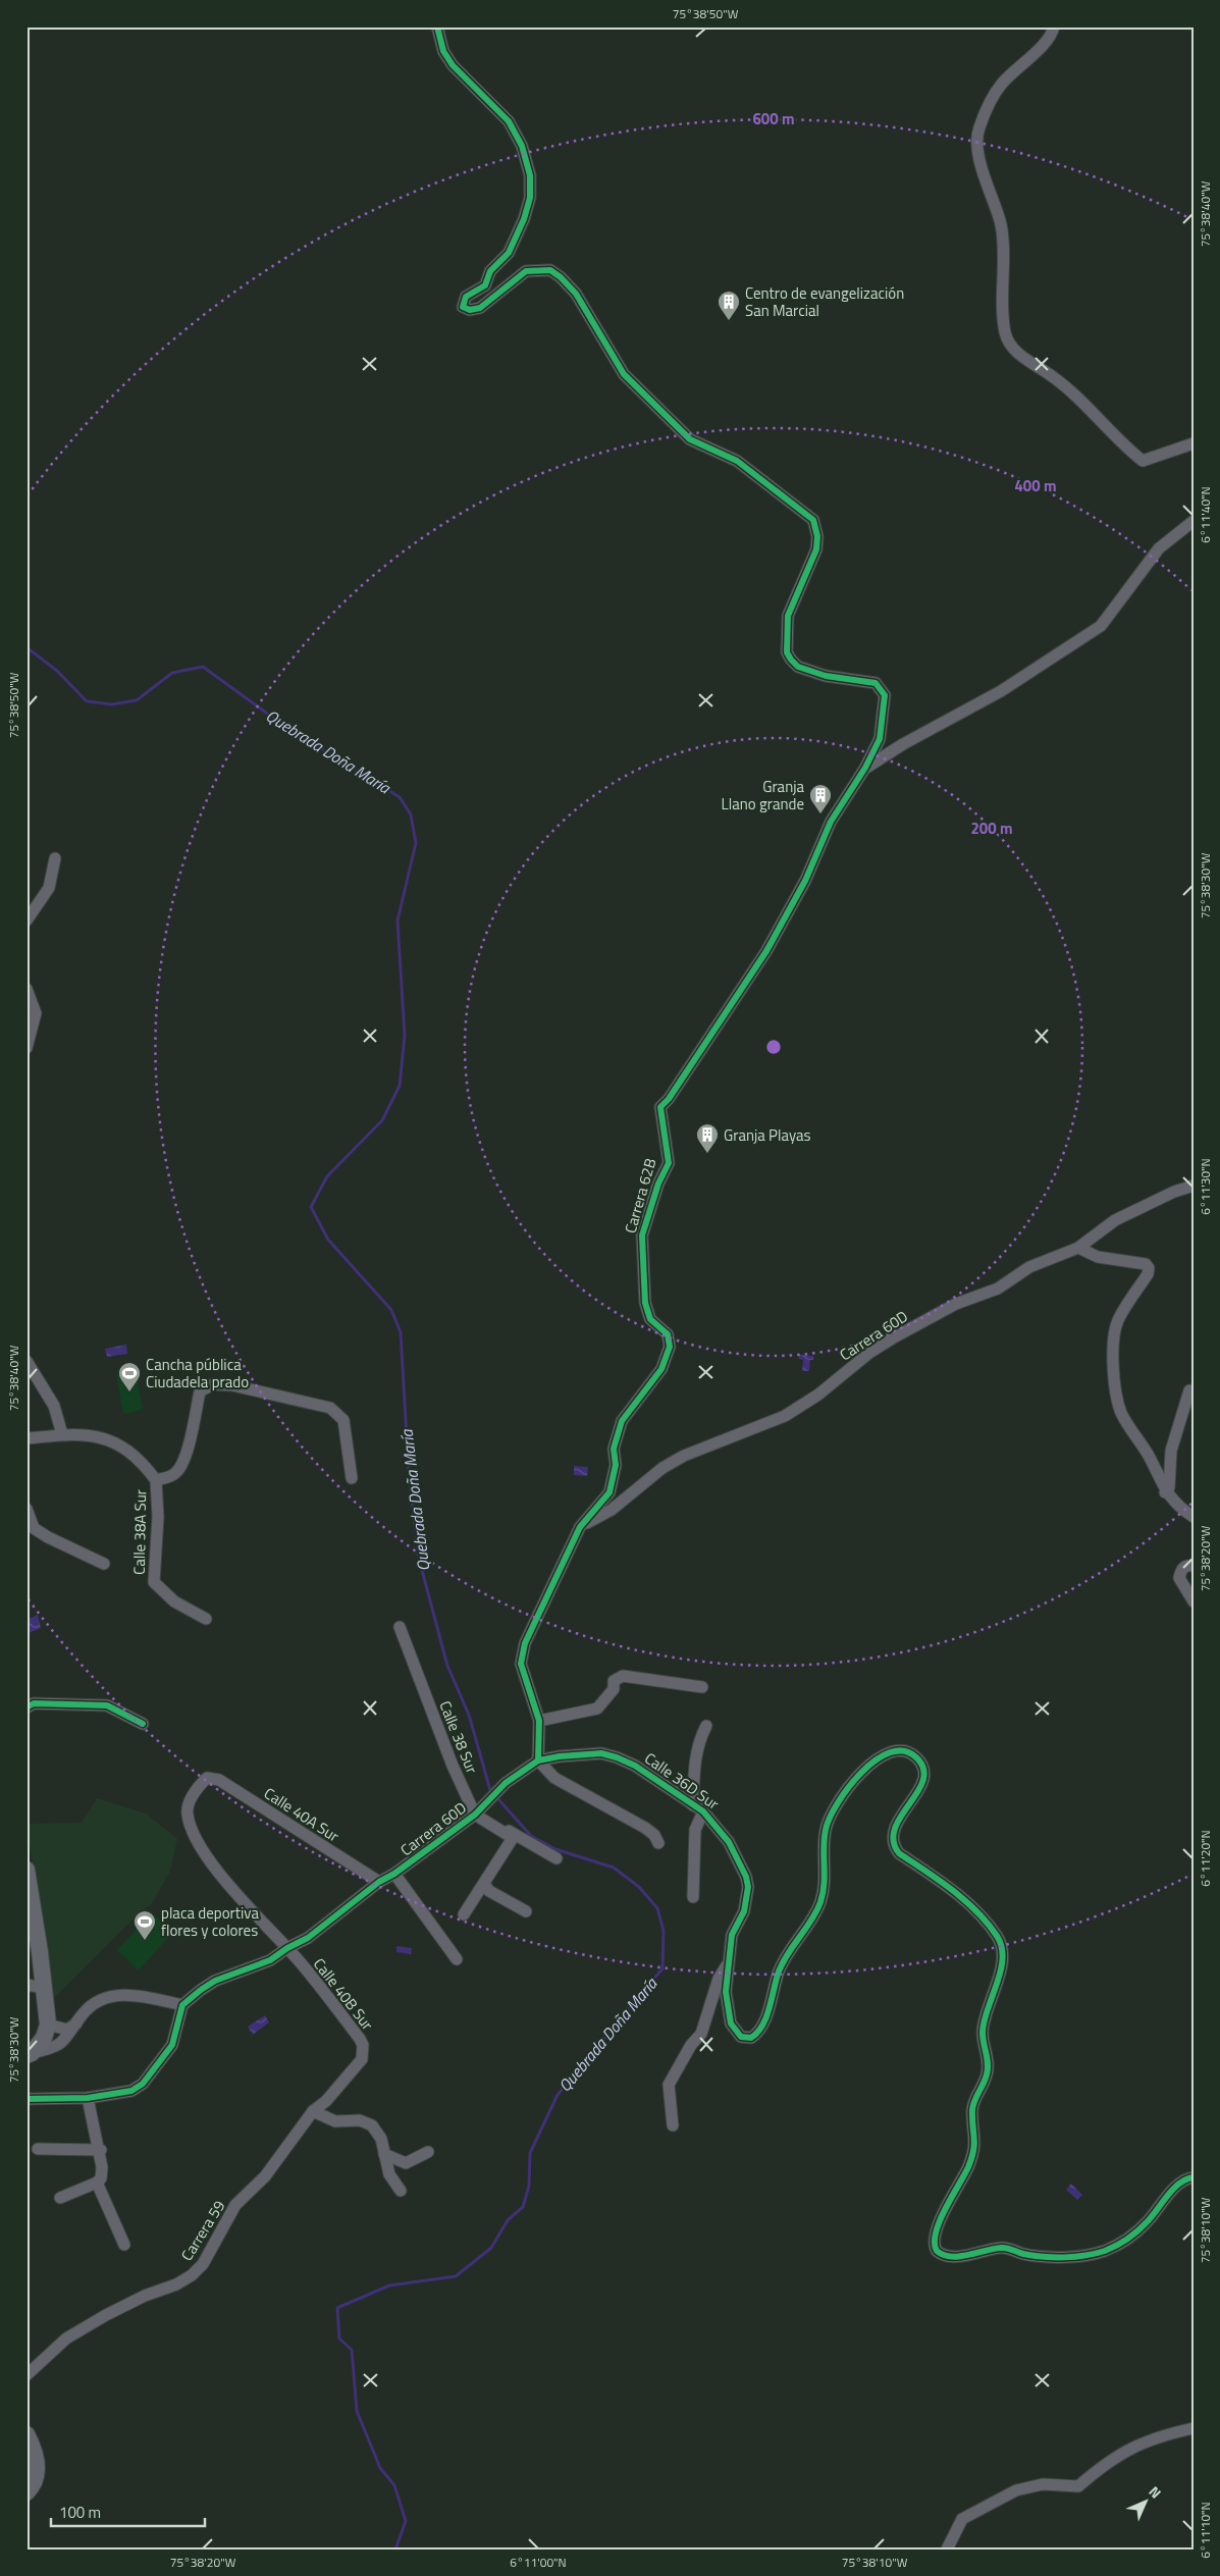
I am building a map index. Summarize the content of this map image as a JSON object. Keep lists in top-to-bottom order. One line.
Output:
{"streets":{"street":["Carrera 62B","Carrera 60D","Calle 38A Sur","Calle 38 Sur","Calle 36D Sur","Calle 40A Sur","Calle 40B Sur","Carrera 59"]},"crossings":[["Carrera 62B","Carrera 60D"],["Carrera 60D","Calle 38 Sur"],["Carrera 60D","Calle 36D Sur"],["Carrera 60D","Calle 40A Sur"],["Carrera 60D","Calle 40B Sur"],["Calle 40A Sur","Calle 40B Sur"],["Calle 40B Sur","Carrera 59"]],"water":["Quebrada Doña María"],"places":{"building":["Centro de evangelización San Marcial","Granja Llano grande","Granja Playas"],"sports":["Cancha pública Ciudadela prado","placa deportiva flores y colores"]},"scale_bar":"100 m","north":"top right","coordinates":["75°38'50\"W","75°38'40\"W","6°11'40\"N","75°38'30\"W","6°11'30\"N","75°38'20\"W","6°11'20\"N","75°38'10\"W","6°11'10\"N","6°11'00\"N"],"rings":["600 m","400 m","200 m"]}
